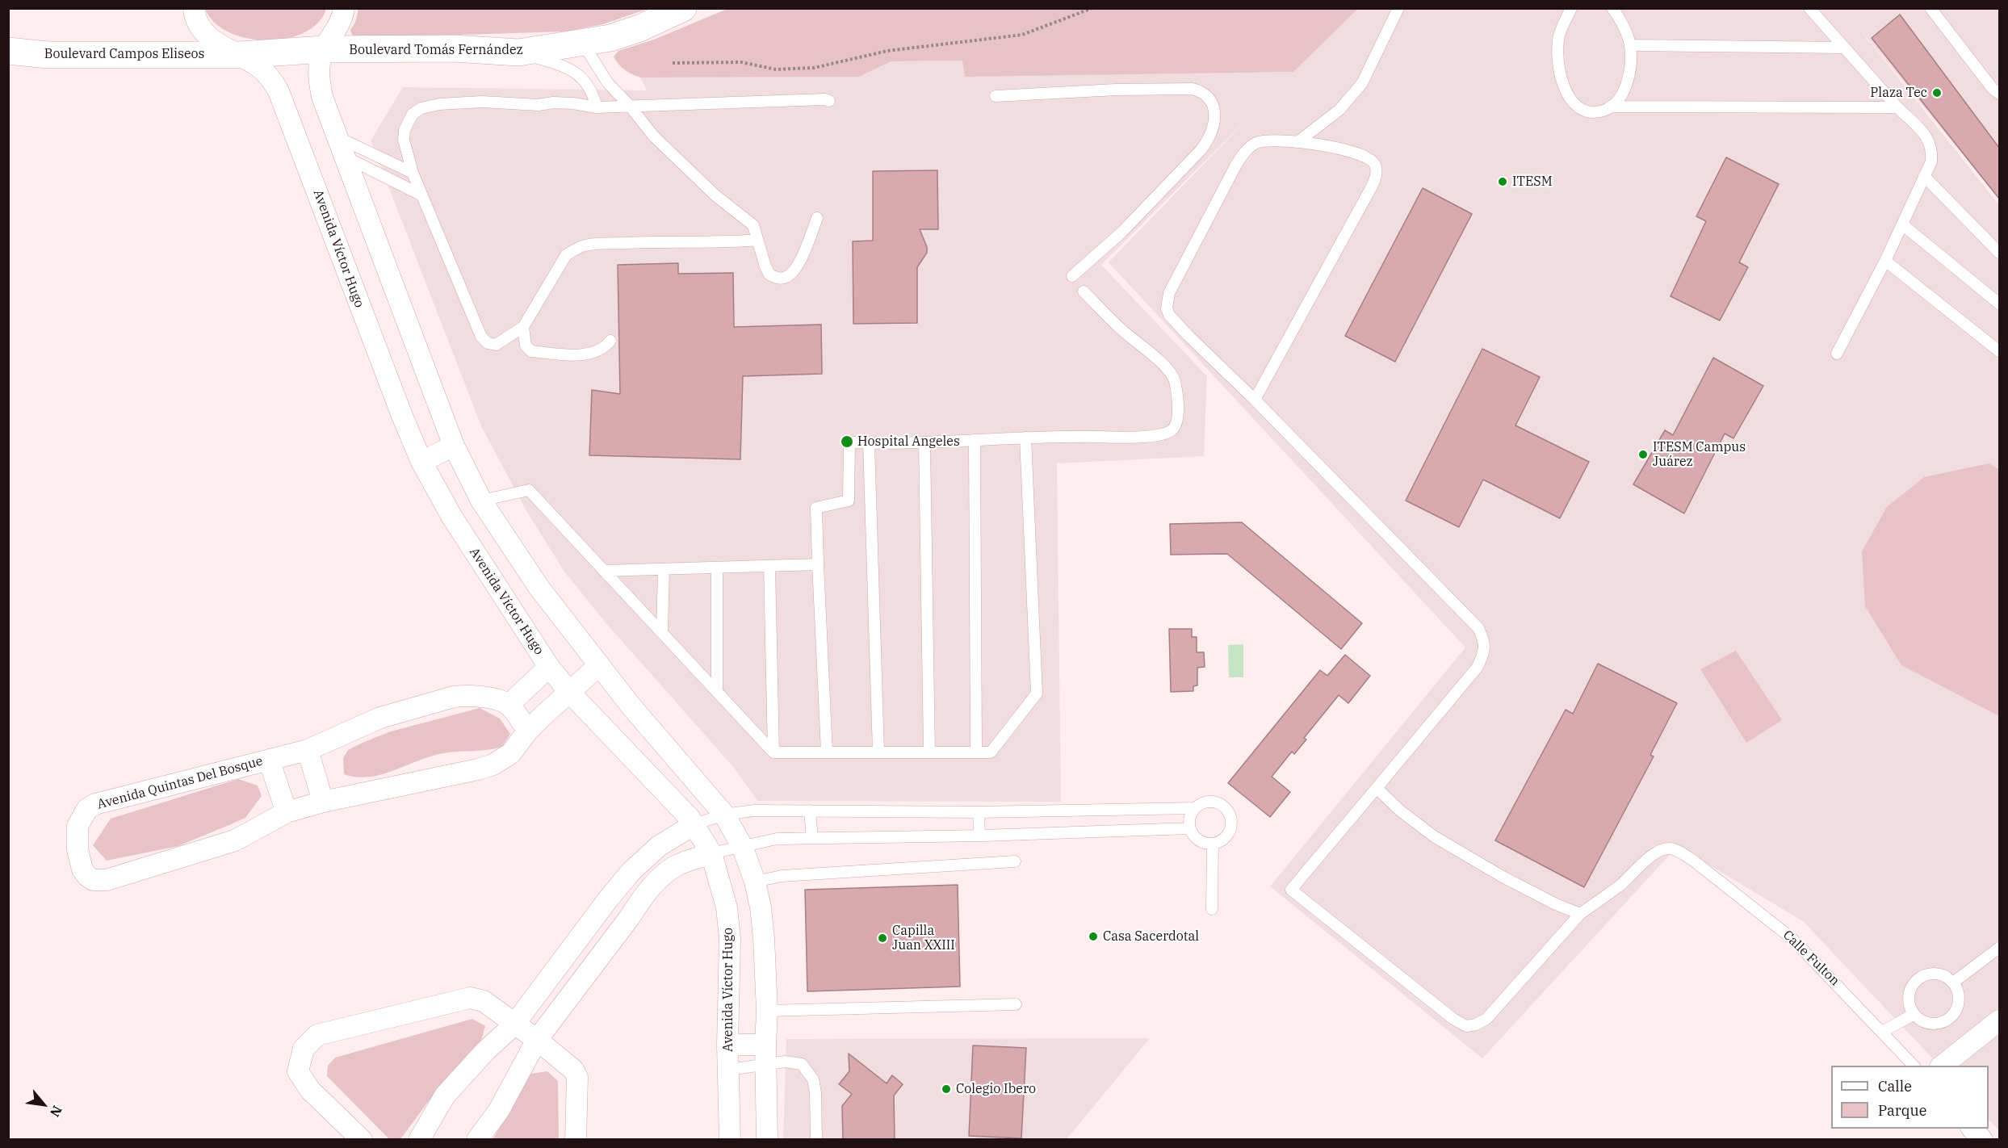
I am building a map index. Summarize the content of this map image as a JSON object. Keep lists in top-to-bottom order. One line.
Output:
{"streets":{"main road":["Boulevard Tomás Fernández","Boulevard Campos Eliseos"],"street":["Avenida Víctor Hugo","Avenida Quintas Del Bosque"],"lane":["Calle Fulton"]},"crossings":[["Boulevard Tomás Fernández","Boulevard Campos Eliseos"],["Boulevard Tomás Fernández","Avenida Víctor Hugo"],["Boulevard Campos Eliseos","Avenida Víctor Hugo"],["Avenida Víctor Hugo","Avenida Quintas Del Bosque"]],"places":["Plaza Tec","ITESM","Hospital Angeles","ITESM Campus Juárez","Casa Sacerdotal","Capilla Juan XXIII","Colegio Ibero"],"legend":["Calle","Parque"],"north":"bottom right"}
